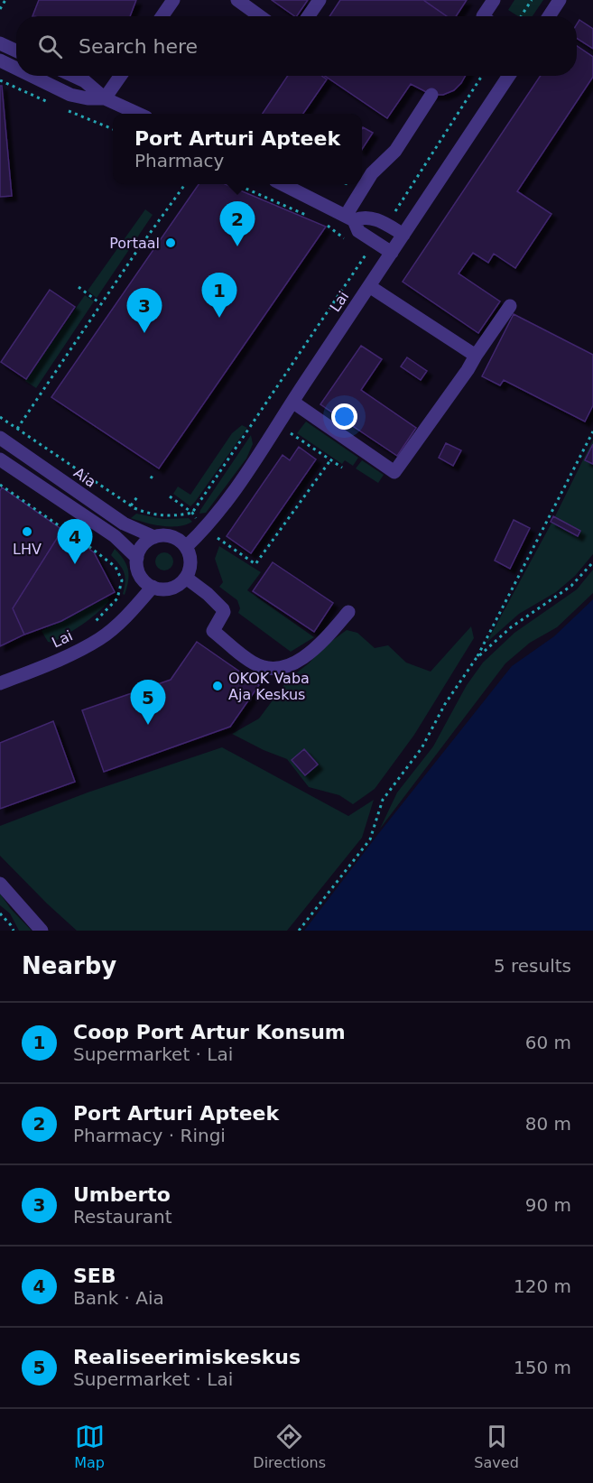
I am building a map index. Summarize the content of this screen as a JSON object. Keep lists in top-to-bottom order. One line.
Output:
{"streets":{"street":["Lai","Aia"]},"crossings":[["Lai","Aia"]],"places":["Portaal","LHV","OKOK Vaba Aja Keskus"],"page":{"search":"Search here","popup":["Port Arturi Apteek","Pharmacy"],"pins":["2","1","3","4","5"],"heading":["Nearby","5 results"],"list":[{"mark":"1","name":"Coop Port Artur Konsum","note":"Supermarket · Lai","value":"60 m"},{"mark":"2","name":"Port Arturi Apteek","note":"Pharmacy · Ringi","value":"80 m"},{"mark":"3","name":"Umberto","note":"Restaurant","value":"90 m"},{"mark":"4","name":"SEB","note":"Bank · Aia","value":"120 m"},{"mark":"5","name":"Realiseerimiskeskus","note":"Supermarket · Lai","value":"150 m"}],"nav":["Map","Directions","Saved"]}}
